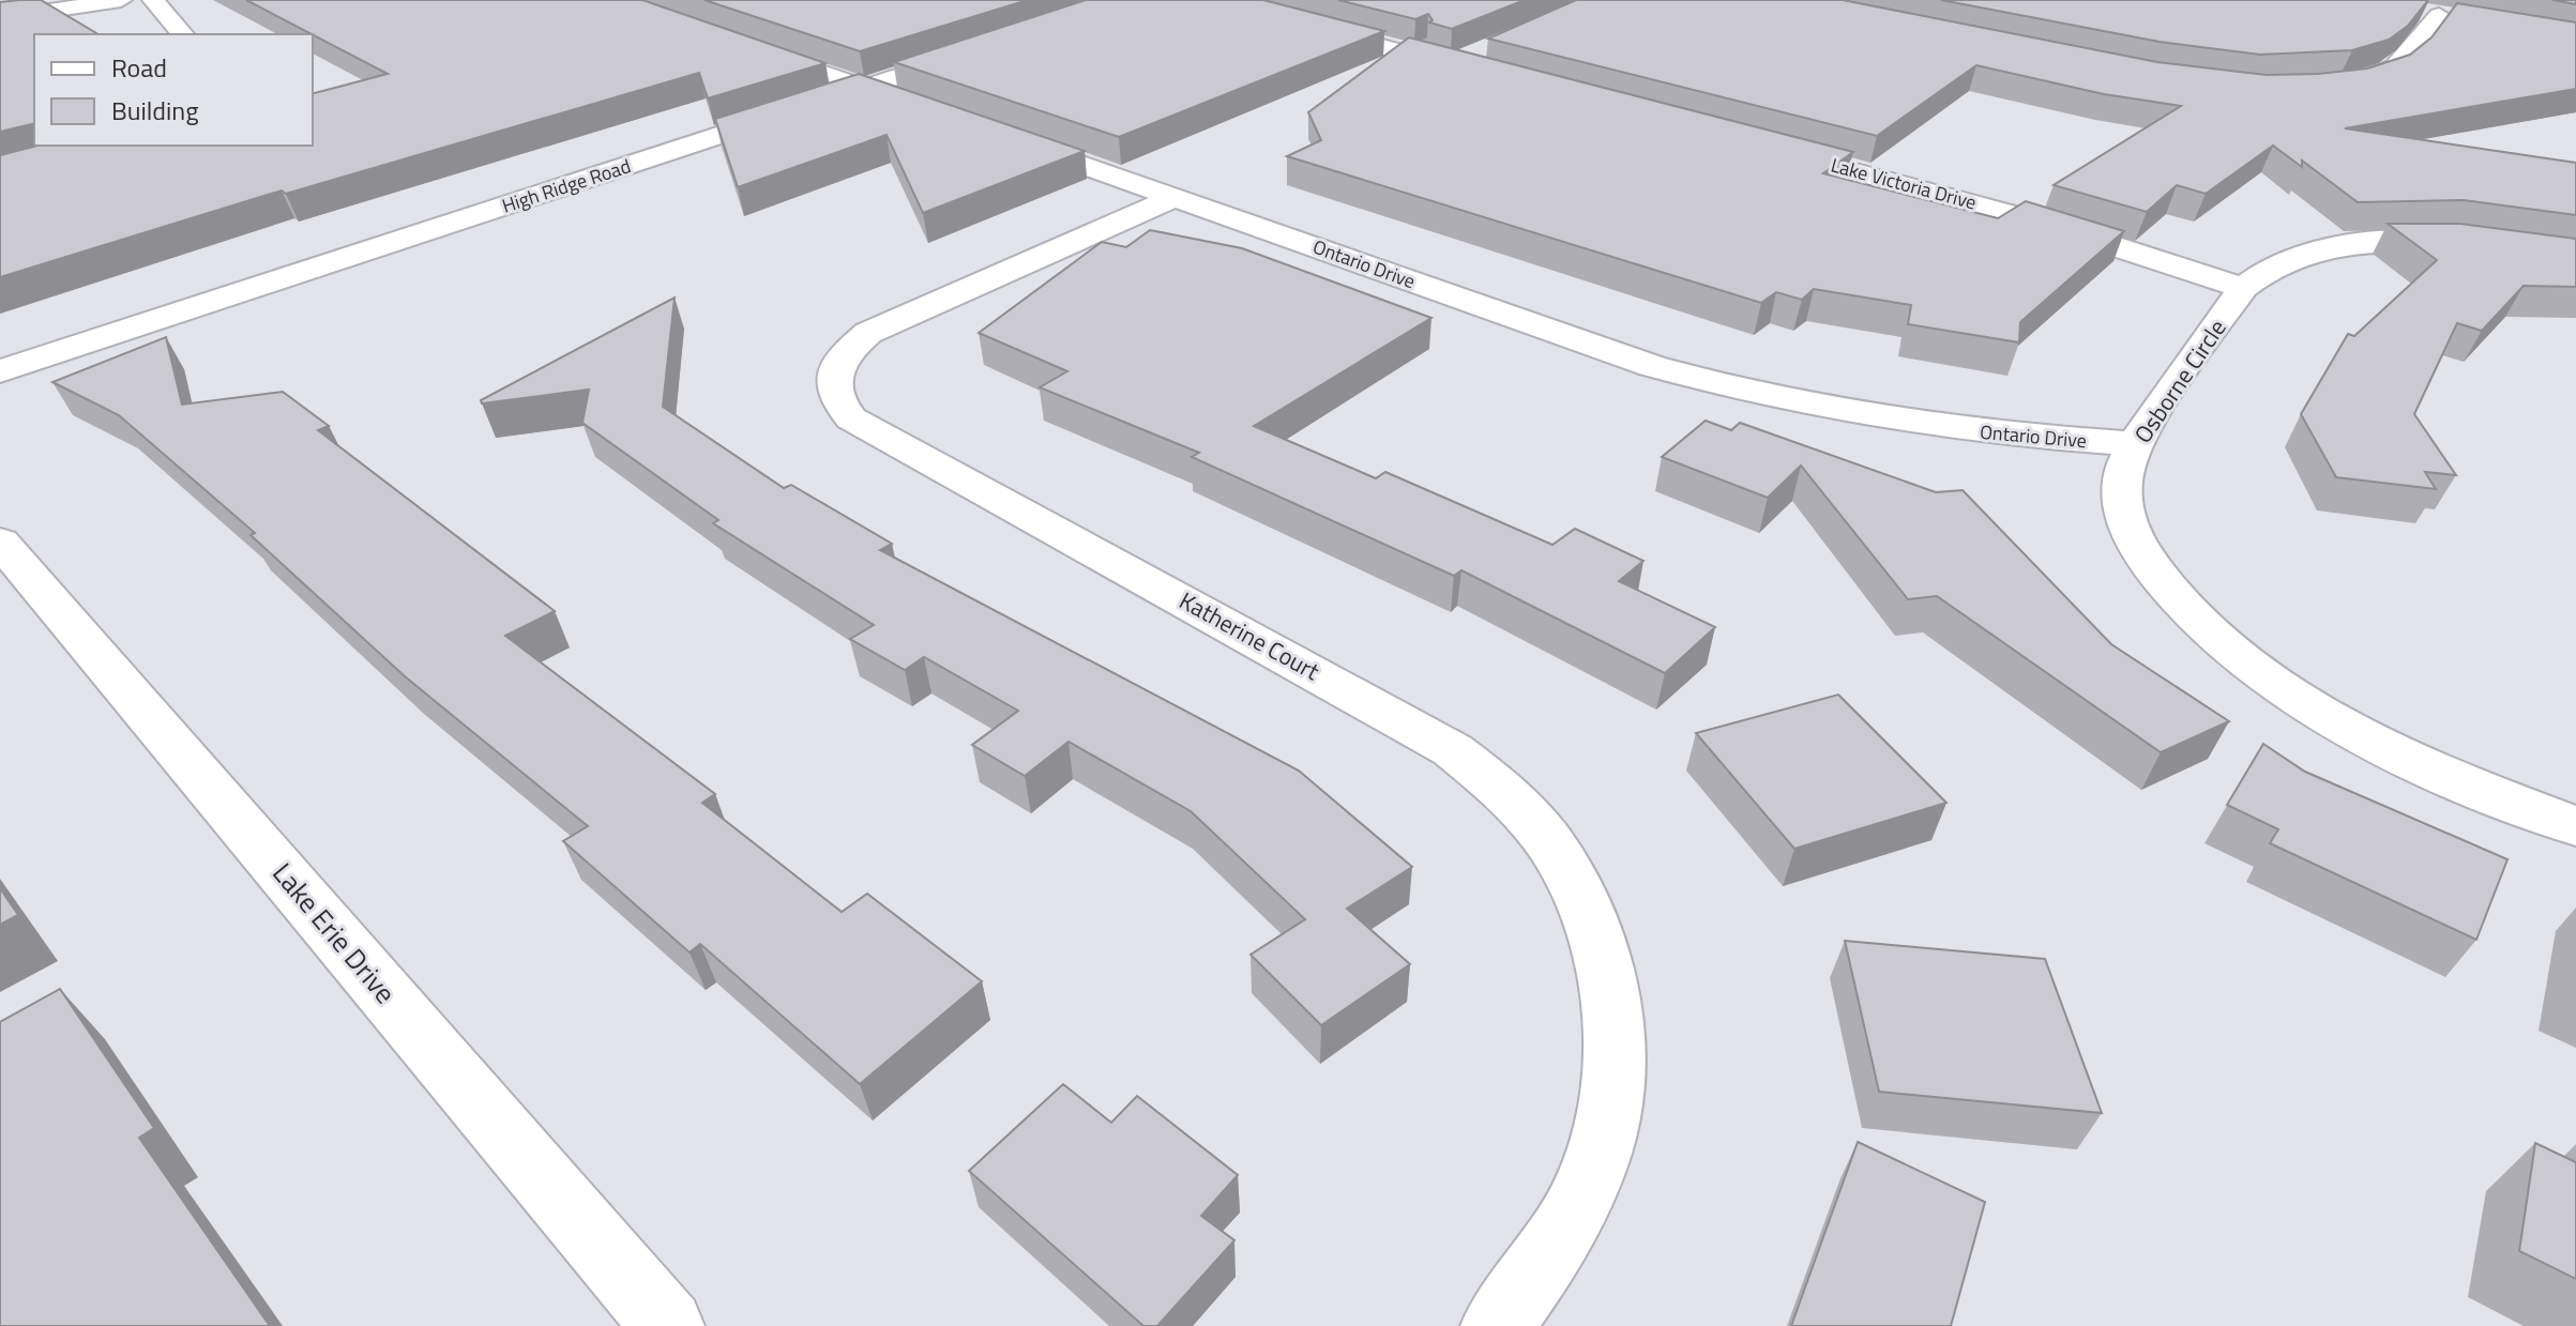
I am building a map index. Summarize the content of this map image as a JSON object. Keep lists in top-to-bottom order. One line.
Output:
{"streets":{"street":["Lake Victoria Drive","High Ridge Road","Ontario Drive","Osborne Circle","Katherine Court","Lake Erie Drive"]},"crossings":[["Lake Victoria Drive","Osborne Circle"],["Ontario Drive","Osborne Circle"],["Ontario Drive","Katherine Court"]],"legend":["Road","Building"]}
